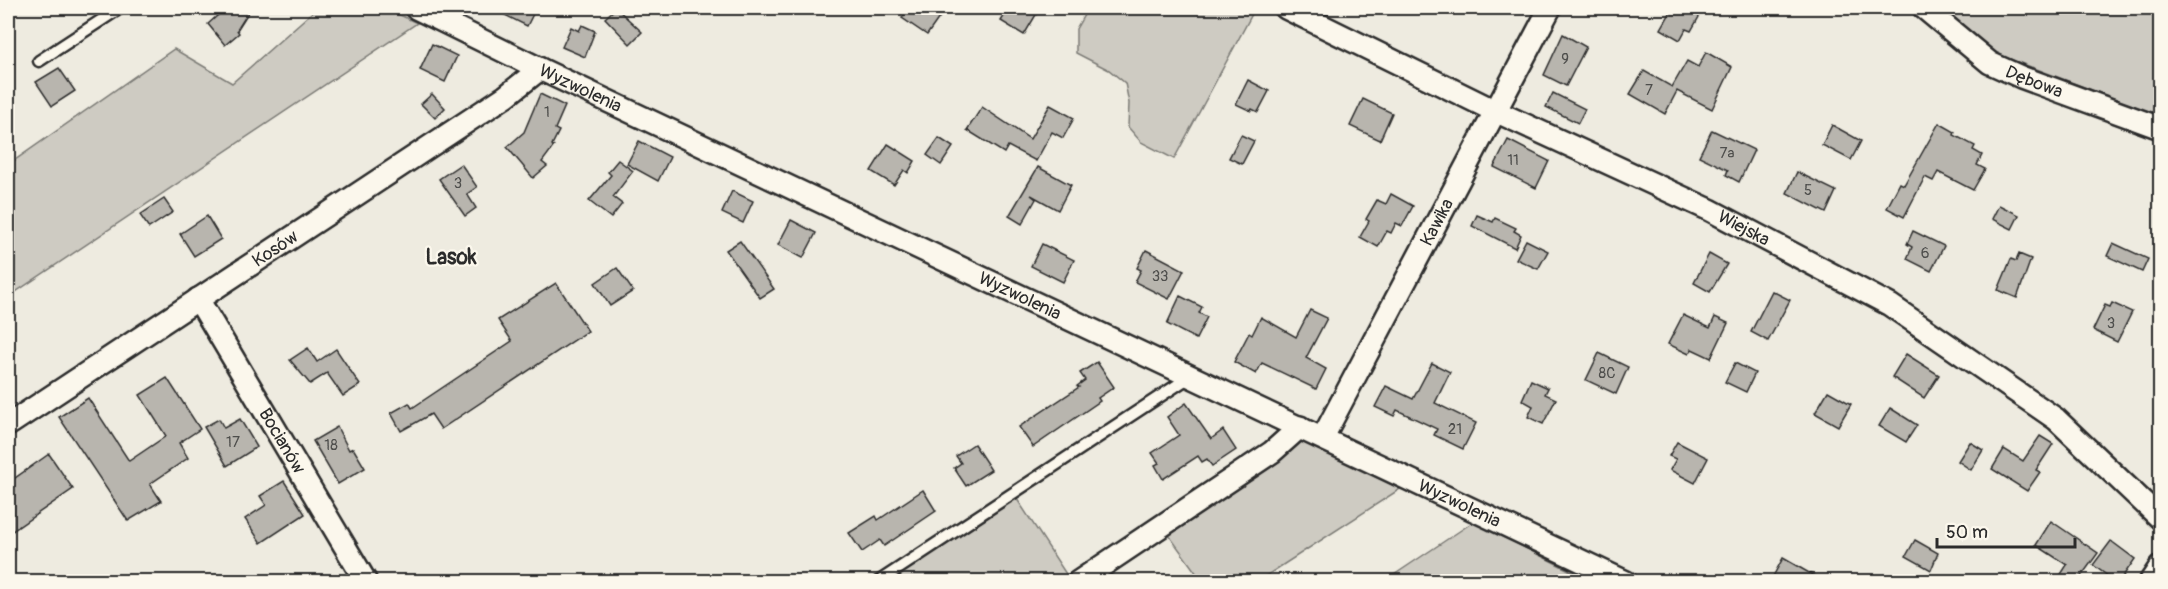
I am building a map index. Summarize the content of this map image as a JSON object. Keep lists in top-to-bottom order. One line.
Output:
{"streets":{"street":["Dębowa","Wyzwolenia","Kawika","Wiejska","Kosów","Bocianów"]},"crossings":[["Wyzwolenia","Kawika"],["Wyzwolenia","Kosów"],["Kawika","Wiejska"],["Kosów","Bocianów"]],"districts":["Lasok"],"house_numbers":["9","7","1","7a","11","3","5","6","33","3","8C","21","17","18"],"scale_bar":"50 m"}
